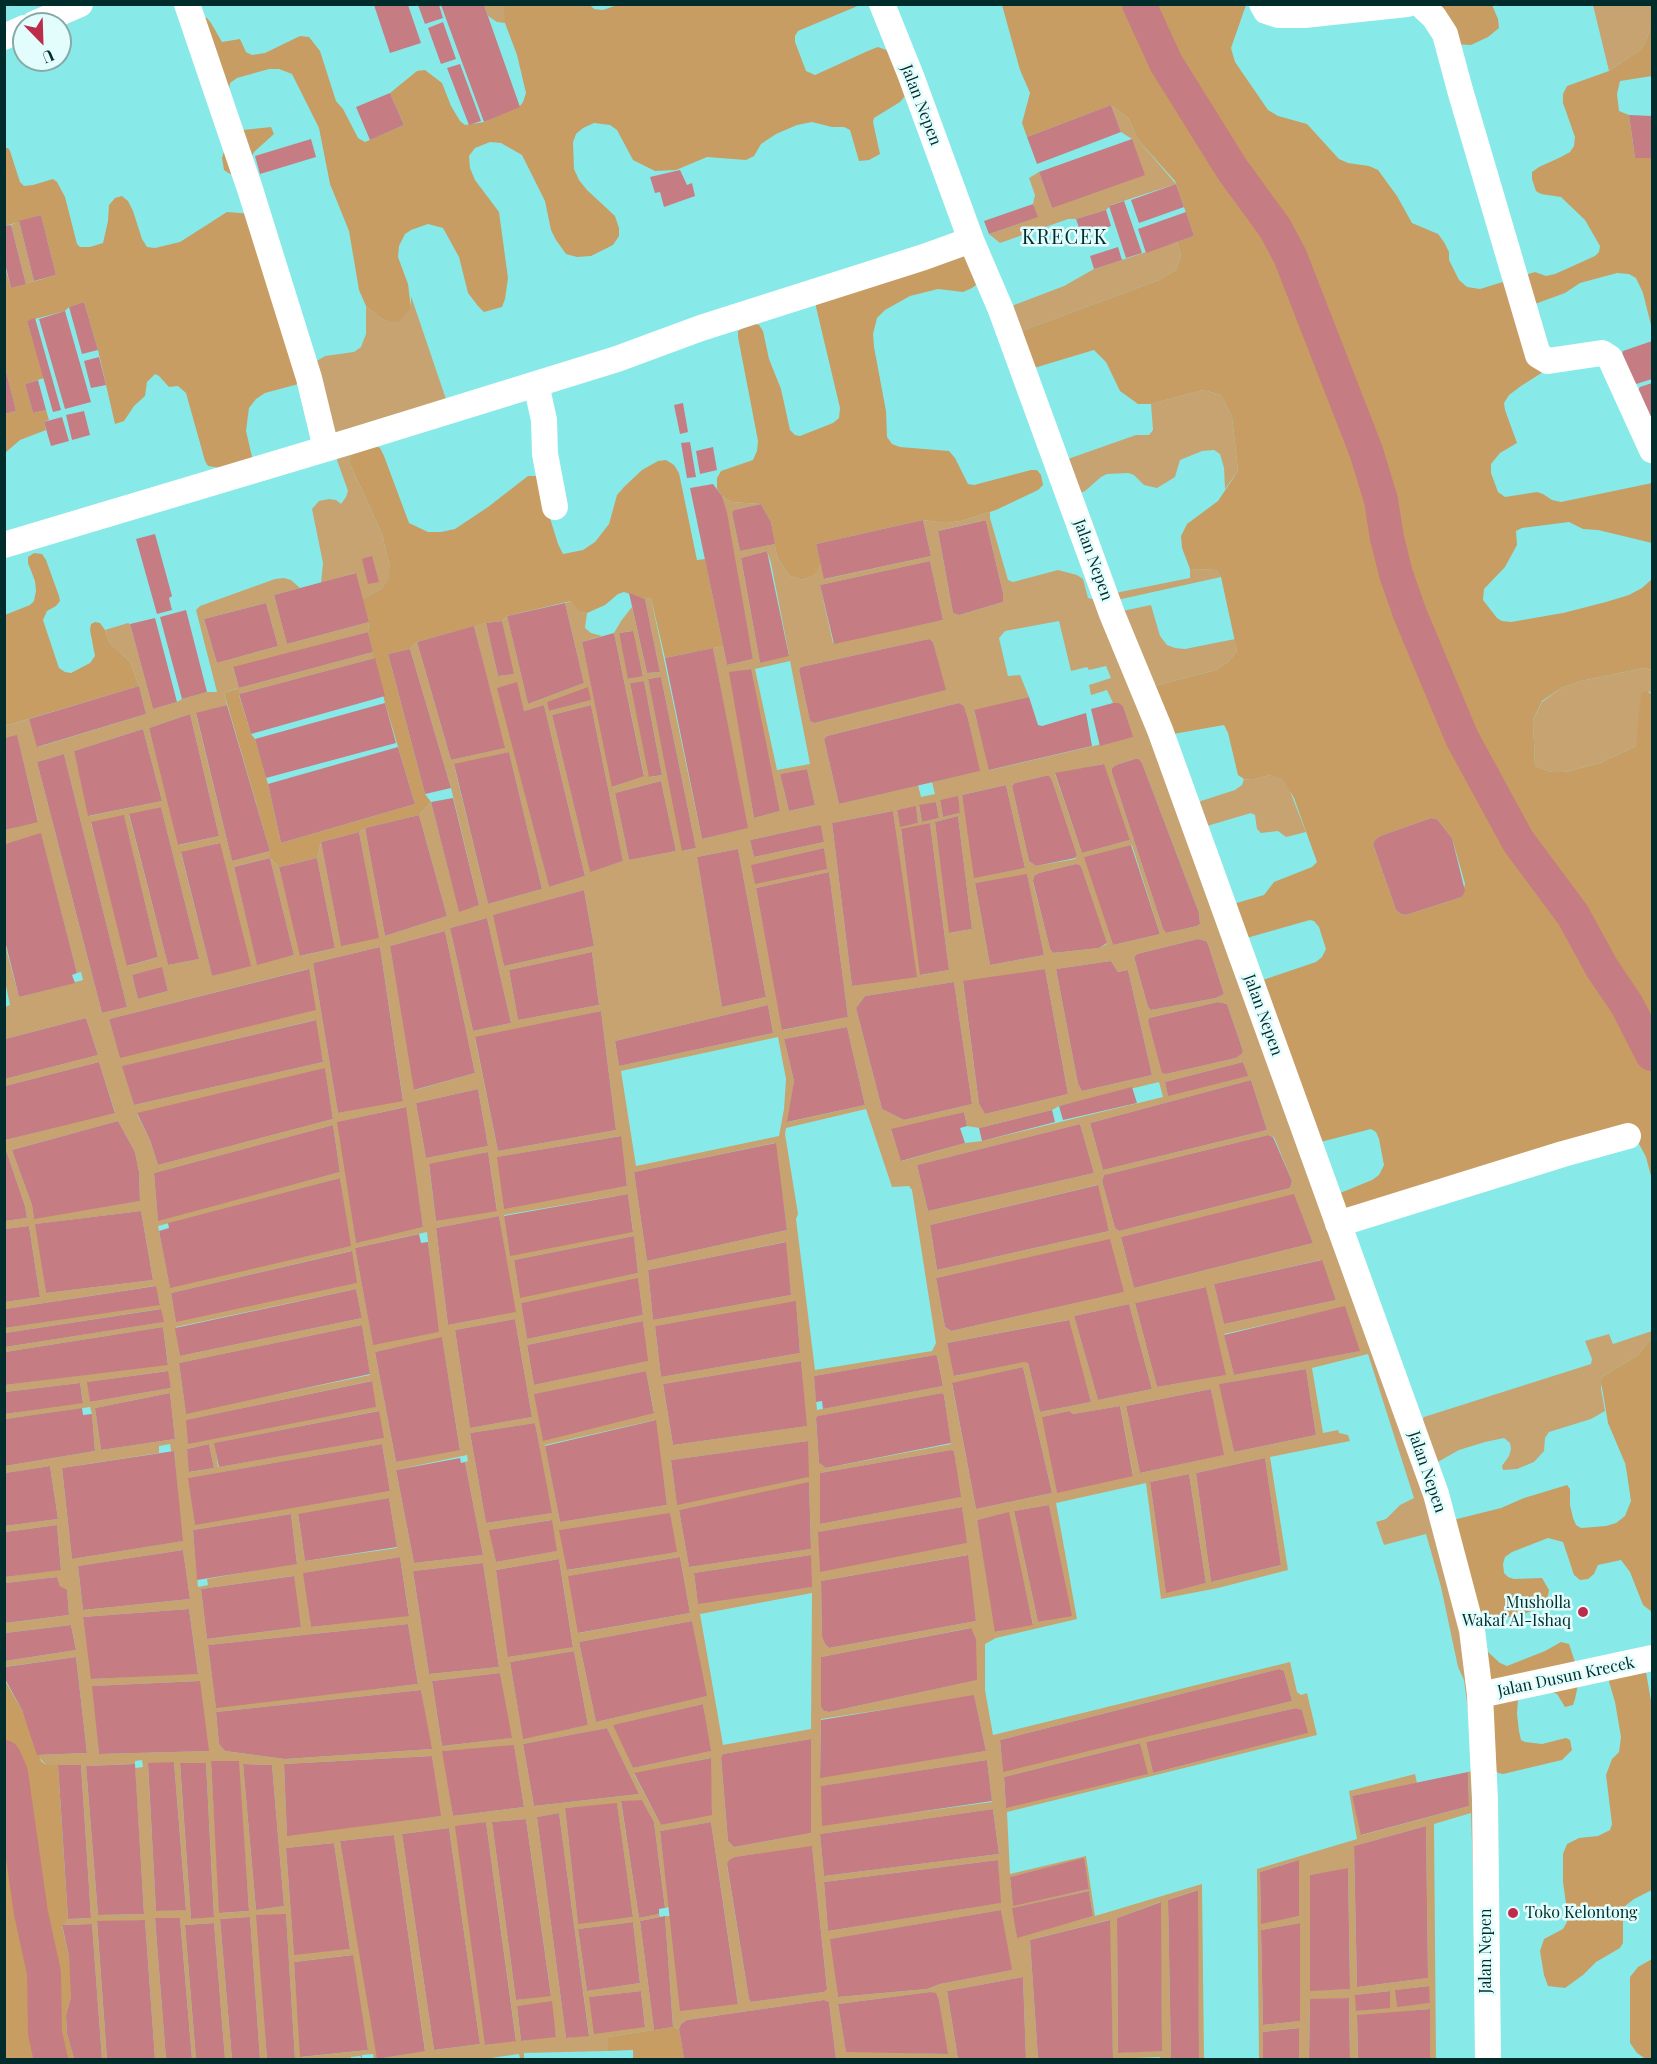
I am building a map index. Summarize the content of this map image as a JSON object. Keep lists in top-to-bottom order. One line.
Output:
{"streets":{"street":["Jalan Nepen","Jalan Dusun Krecek"]},"crossings":[["Jalan Nepen","Jalan Dusun Krecek"]],"districts":["KRECEK"],"places":["Musholla Wakaf Al-Ishaq","Toko Kelontong"],"north":"bottom right"}
